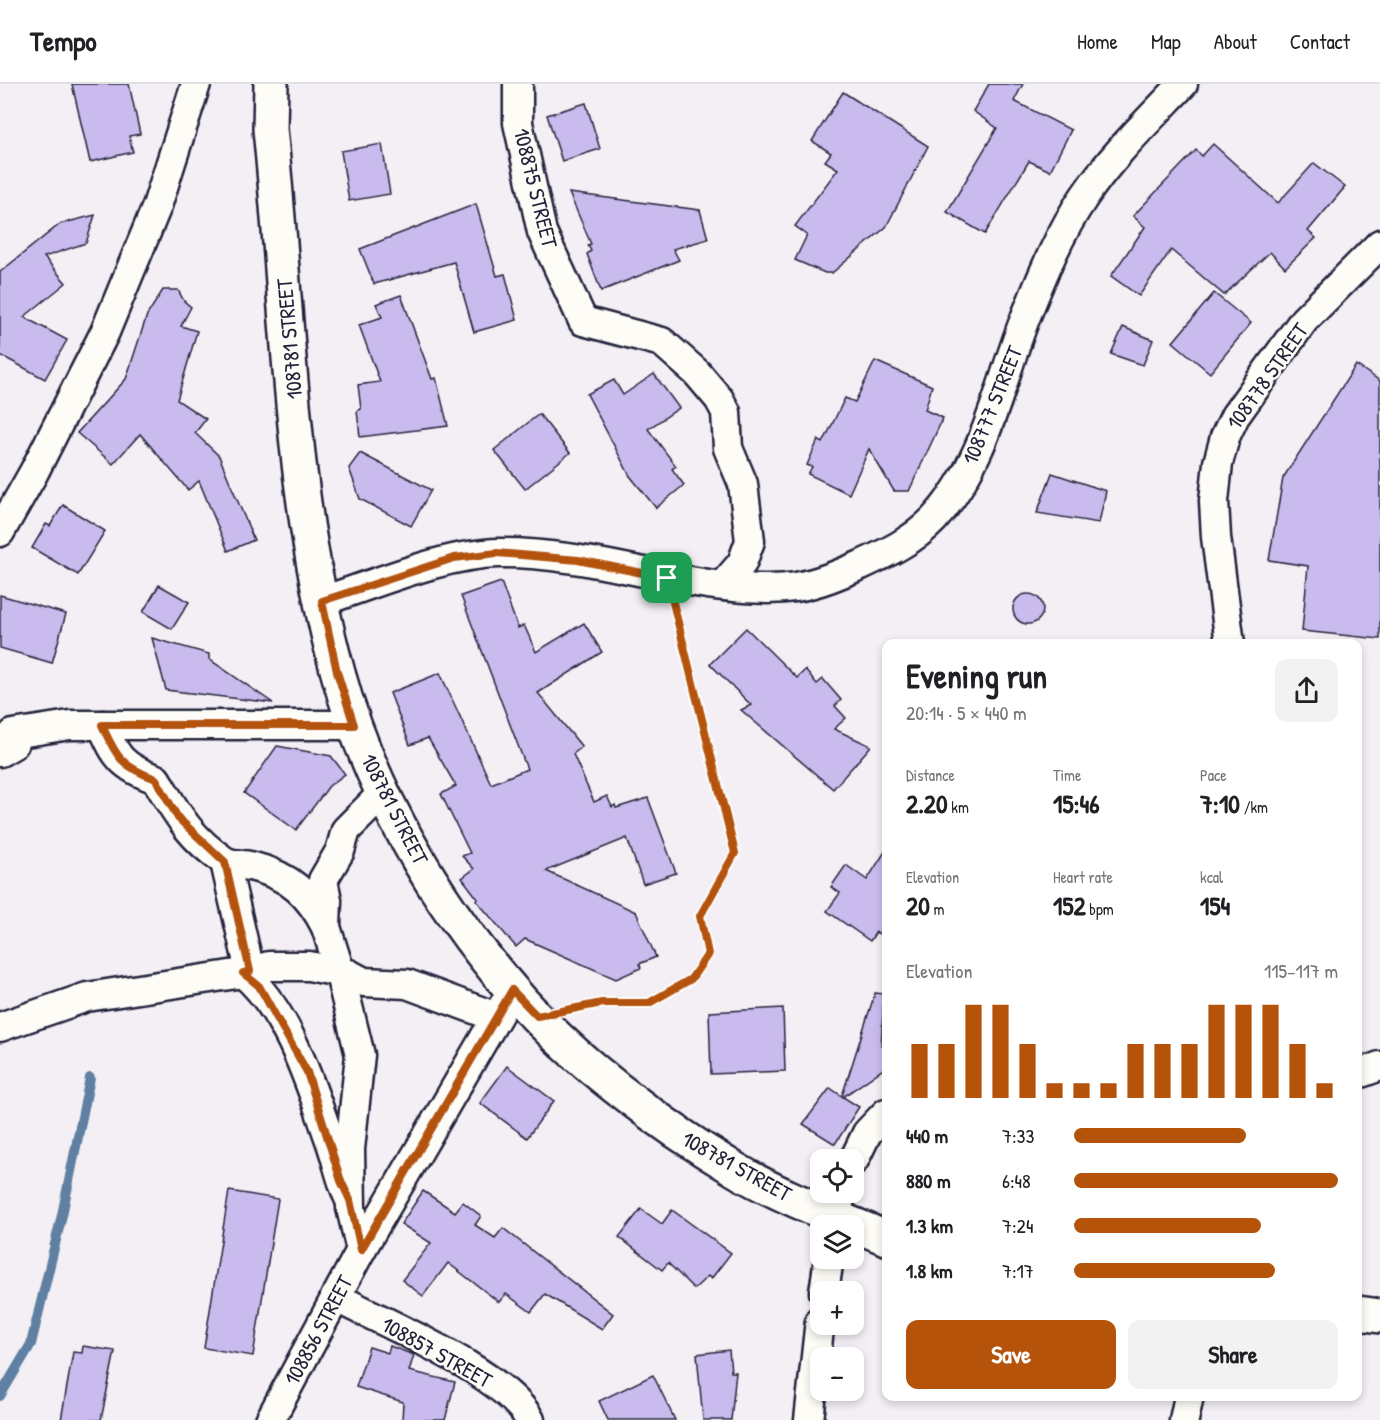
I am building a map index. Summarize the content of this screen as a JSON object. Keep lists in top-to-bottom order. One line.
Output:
{"streets":{"street":["108875 STREET","108781 STREET","108778 STREET","108777 STREET","108856 STREET","108857 STREET"]},"crossings":[["108875 STREET","108777 STREET"],["108781 STREET","108777 STREET"],["108781 STREET","108856 STREET"],["108856 STREET","108857 STREET"]],"page":{"header":"Tempo","nav":["Home","Map","About","Contact"],"heading":["Evening run","20:14 · 5 × 440 m"],"stats":[["Distance","2.20 km"],["Time","15:46"],["Pace","7:10 /km"],["Elevation","20 m"],["Heart rate","152 bpm"],["kcal","154"]],"chart":["Elevation","115–117 m"],"list":[{"name":"440 m","note":"7:33"},{"name":"880 m","note":"6:48"},{"name":"1.3 km","note":"7:24"},{"name":"1.8 km","note":"7:17"}],"map_buttons":["+","−"],"buttons":["Save","Share"]}}
